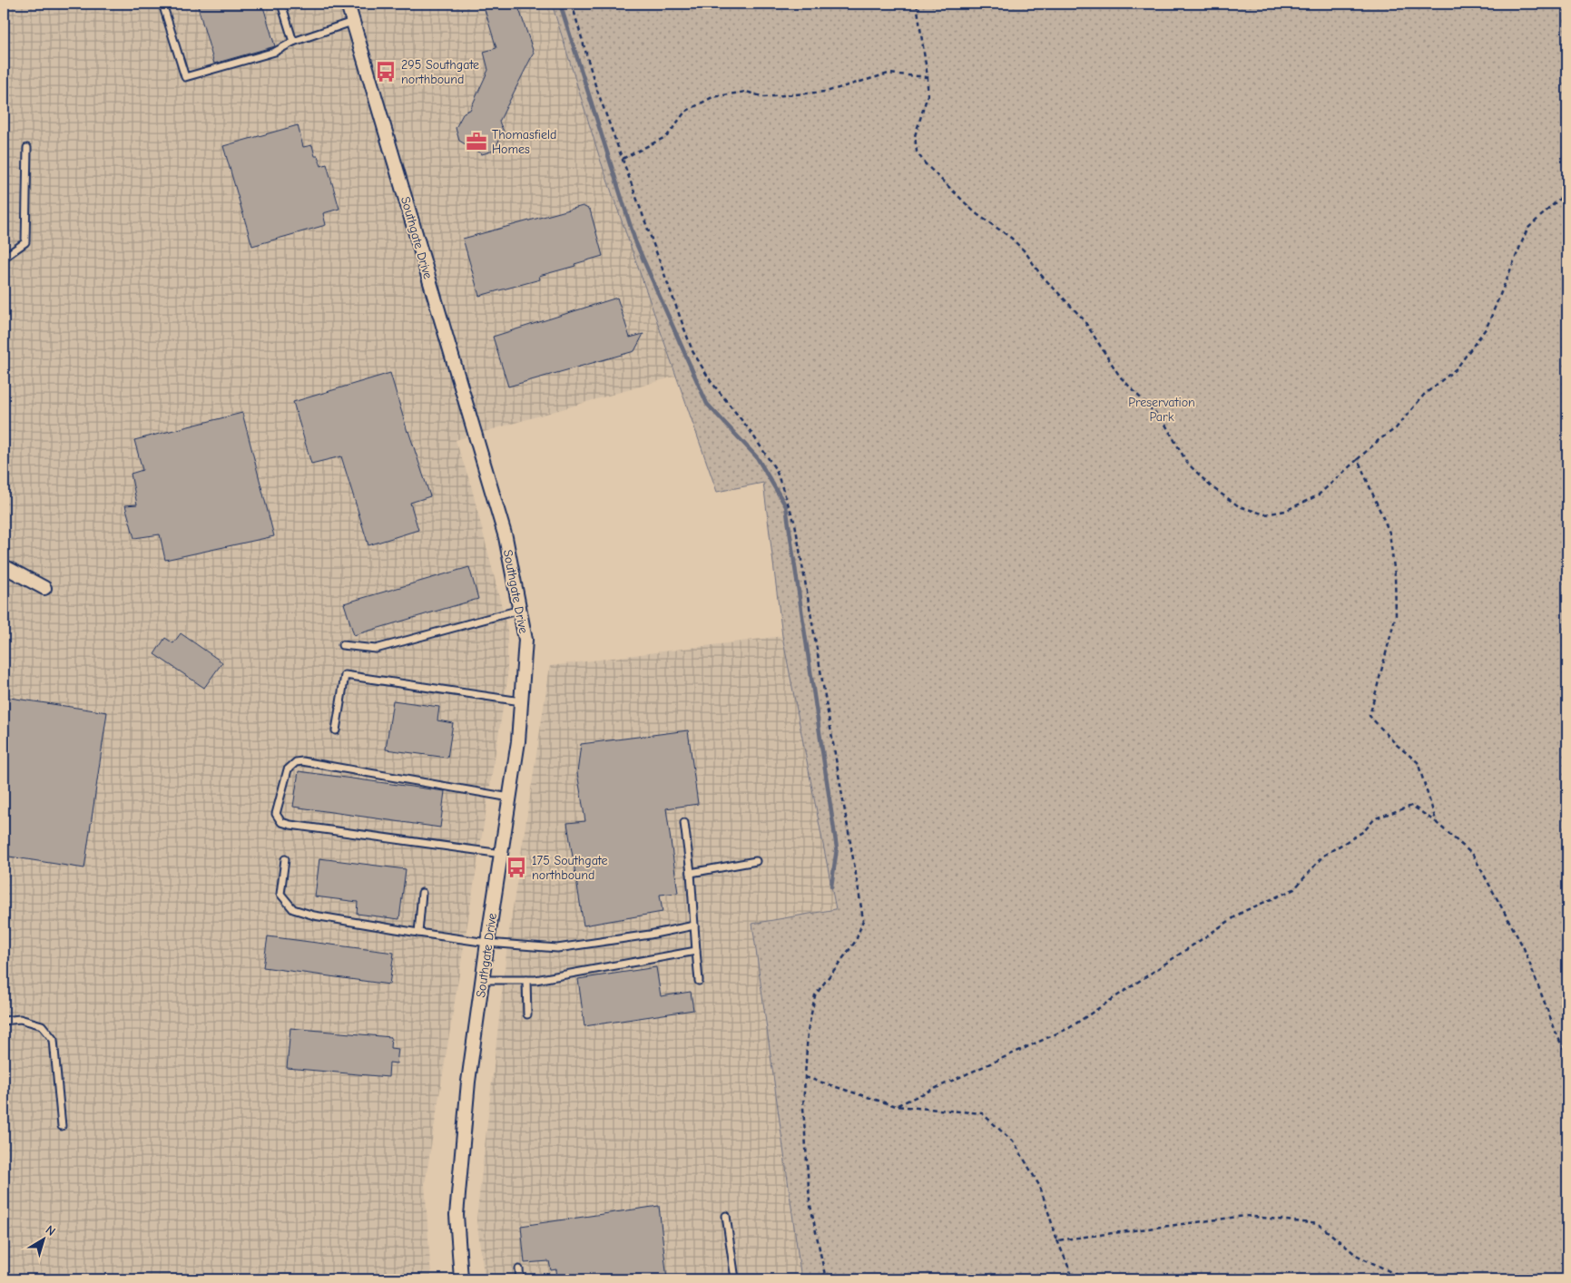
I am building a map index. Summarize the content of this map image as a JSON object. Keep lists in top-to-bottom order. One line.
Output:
{"streets":{"street":["Southgate Drive"]},"parks":["Preservation Park"],"places":{"bus stop":["295 Southgate northbound","175 Southgate northbound"],"office":["Thomasfield Homes"]},"north":"top right"}
